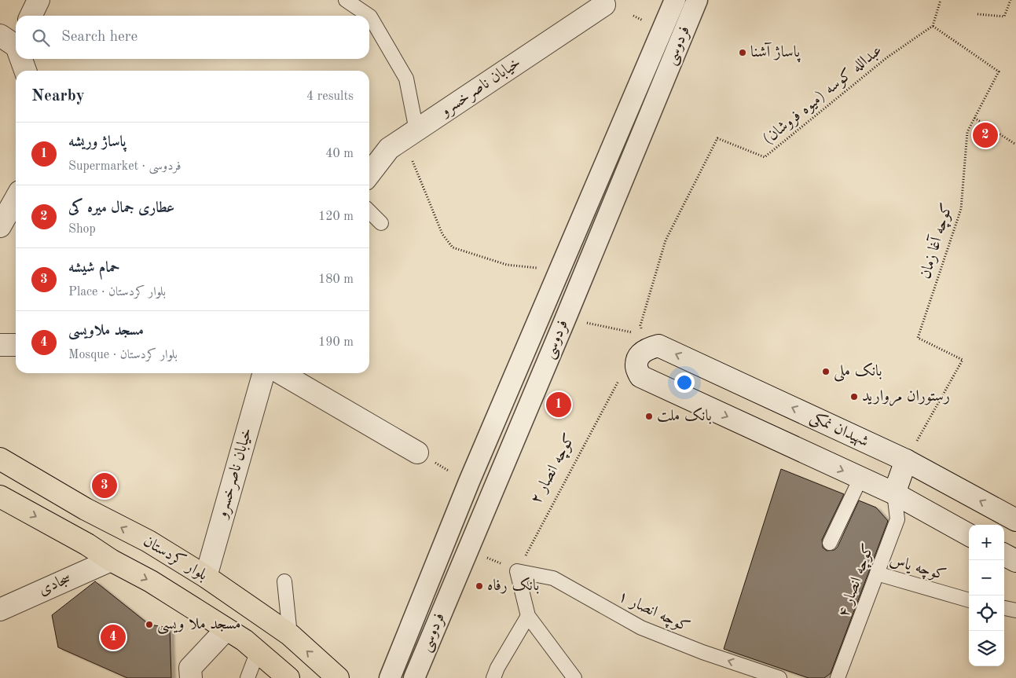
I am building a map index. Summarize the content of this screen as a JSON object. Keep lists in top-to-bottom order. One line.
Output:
{"streets":{"main road":["بلوار کردستان"],"street":["فردوسی","خیابان ناصرخسرو","شهیدان نمکی","سجادی"],"lane":["کوچه یاس","کوچه انصار ۴","کوچه انصار ۱"],"path":["عبدالله کوسه (میوه فروشان)","کوچه آغا زمان","کوچه انصار ۲"]},"crossings":[["خیابان ناصرخسرو","بلوار کردستان"],["عبدالله کوسه (میوه فروشان)","کوچه آغا زمان"],["عبدالله کوسه (میوه فروشان)","شهیدان نمکی"],["کوچه آغا زمان","شهیدان نمکی"],["کوچه انصار ۲","کوچه انصار ۱"],["بلوار کردستان","سجادی"],["کوچه یاس","کوچه انصار ۴"]],"one_way":["کوچه انصار ۱"],"places":["پاساژ آشنا","بانک ملی","رستوران مروارید","بانک ملت","بانک رفاه","مسجد ملا ویسی"],"page":{"search":"Search here","heading":["Nearby","4 results"],"pins":["2","1","3","4"],"list":[{"mark":"1","name":"پاساژ وریشه","note":"Supermarket · فردوسی","value":"40 m"},{"mark":"2","name":"عطاری جمال میره کی","note":"Shop","value":"120 m"},{"mark":"3","name":"حمام شیشه","note":"Place · بلوار کردستان","value":"180 m"},{"mark":"4","name":"مسجد ملاویسی","note":"Mosque · بلوار کردستان","value":"190 m"}],"map_buttons":["+","−"]}}
